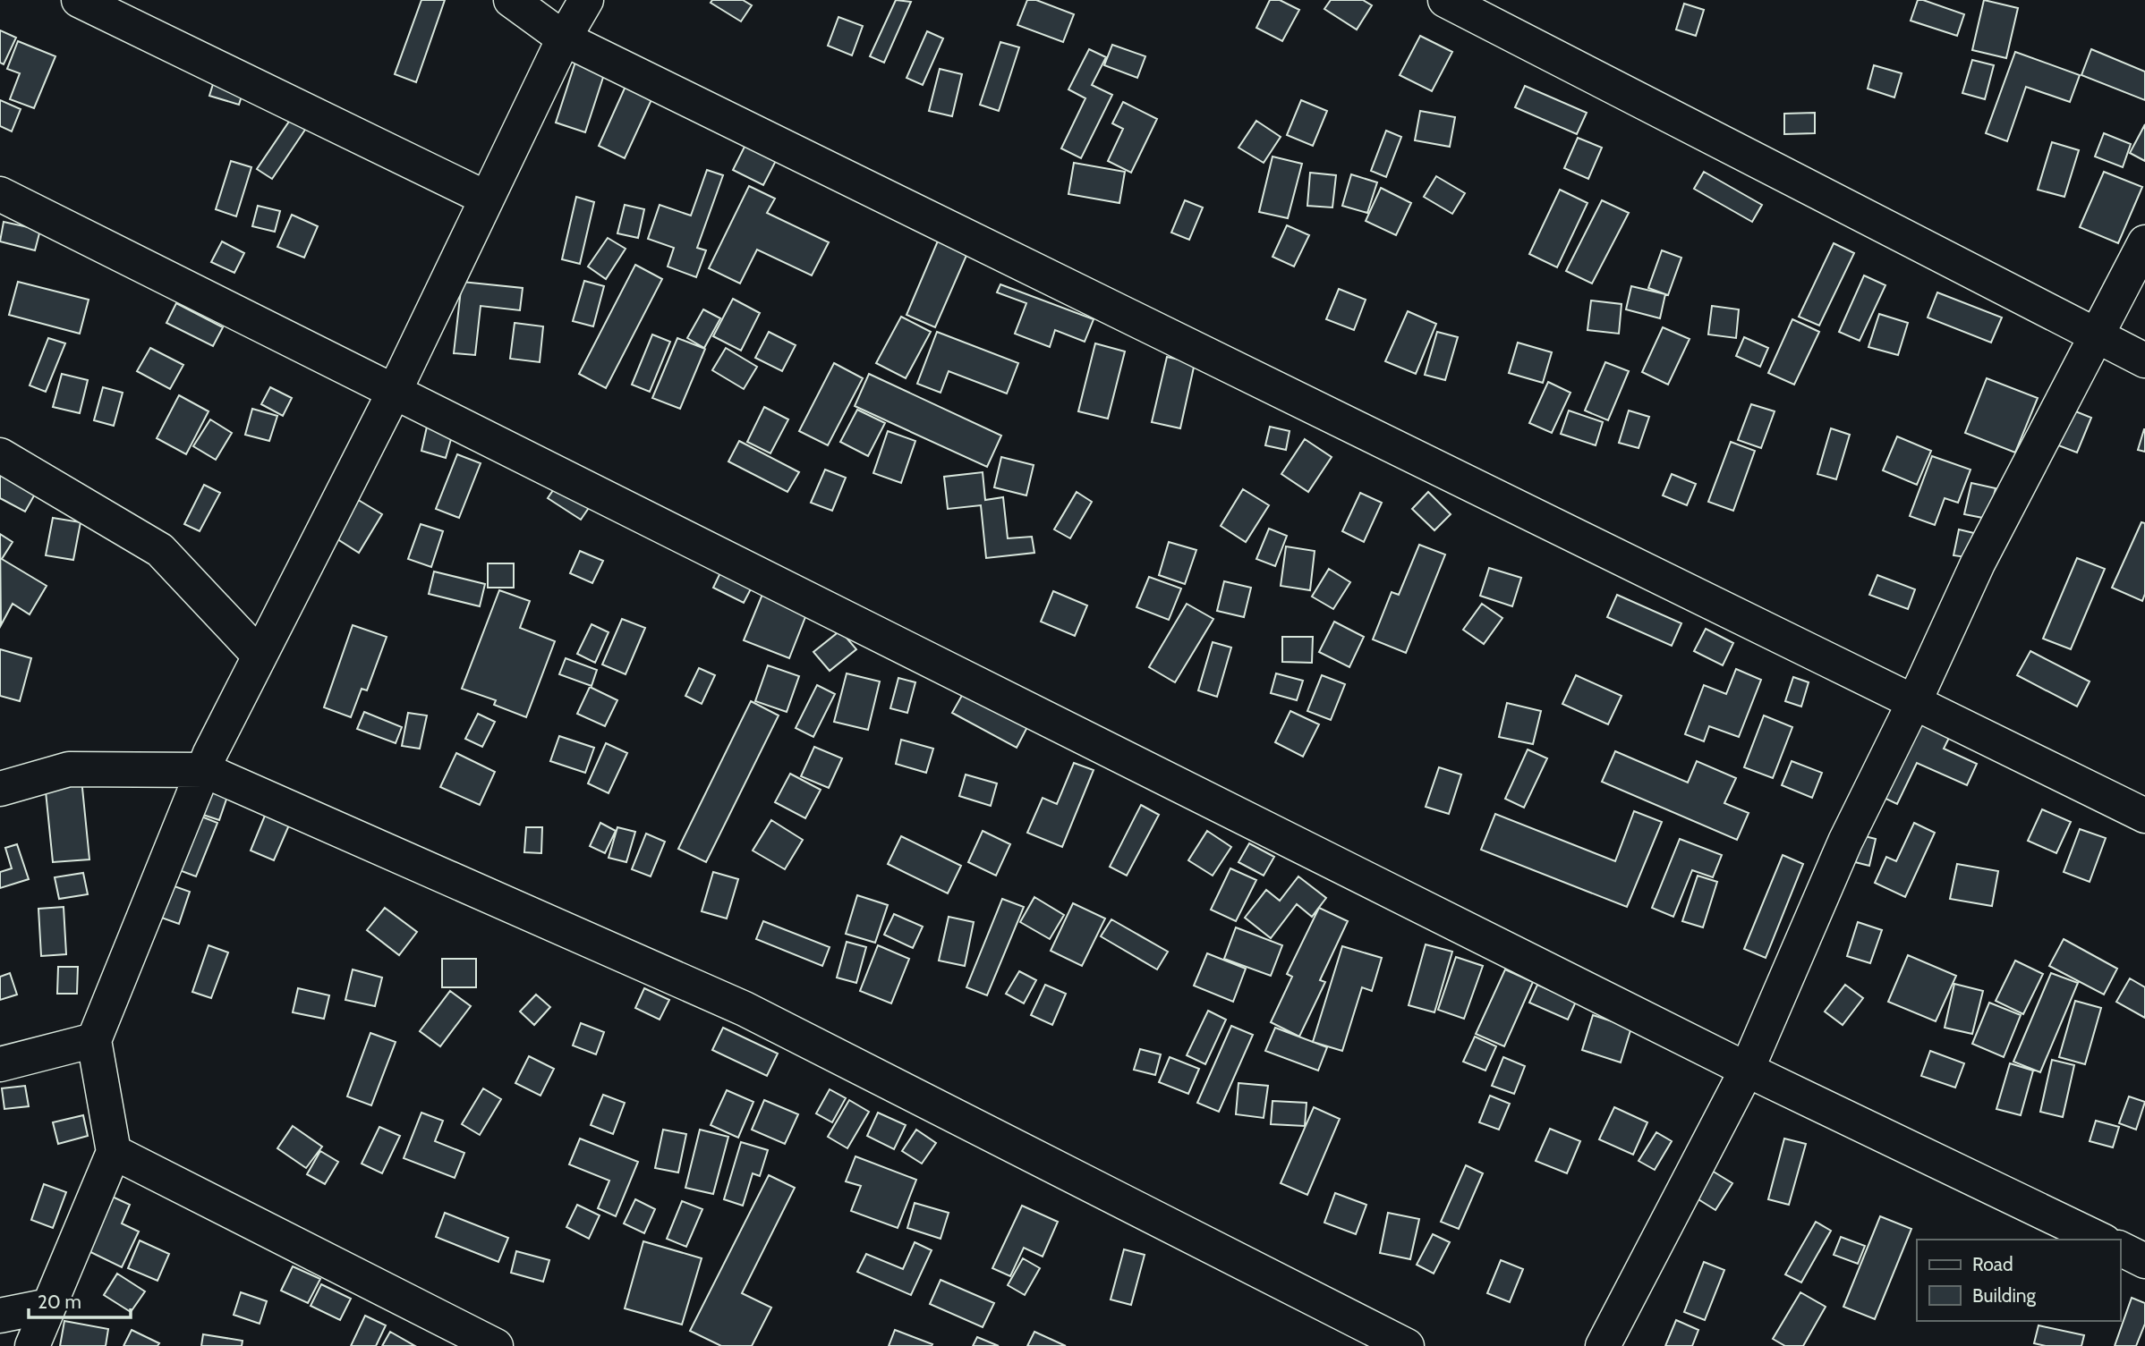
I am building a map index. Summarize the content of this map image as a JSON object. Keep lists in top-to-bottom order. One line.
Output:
{"legend":["Road","Building"],"scale_bar":"20 m"}
